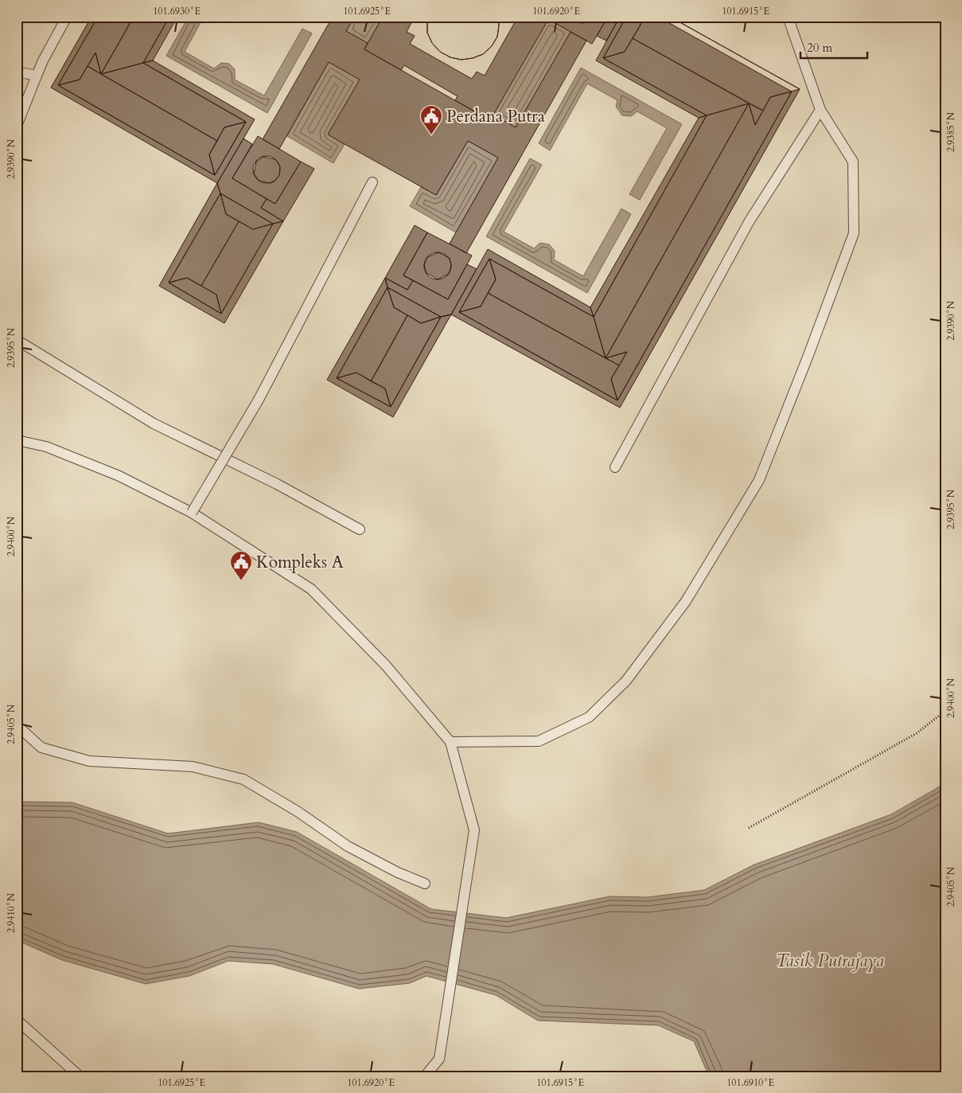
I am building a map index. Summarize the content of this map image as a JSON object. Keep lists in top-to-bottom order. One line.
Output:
{"water":["Tasik Putrajaya"],"places":{"public building":["Perdana Putra","Kompleks A"]},"scale_bar":"20 m","coordinates":["101.6930°E","101.6925°E","101.6920°E","101.6915°E","2.9385°N","2.9390°N","2.9395°N","2.9400°N","2.9405°N","2.9410°N","101.6910°E"]}
